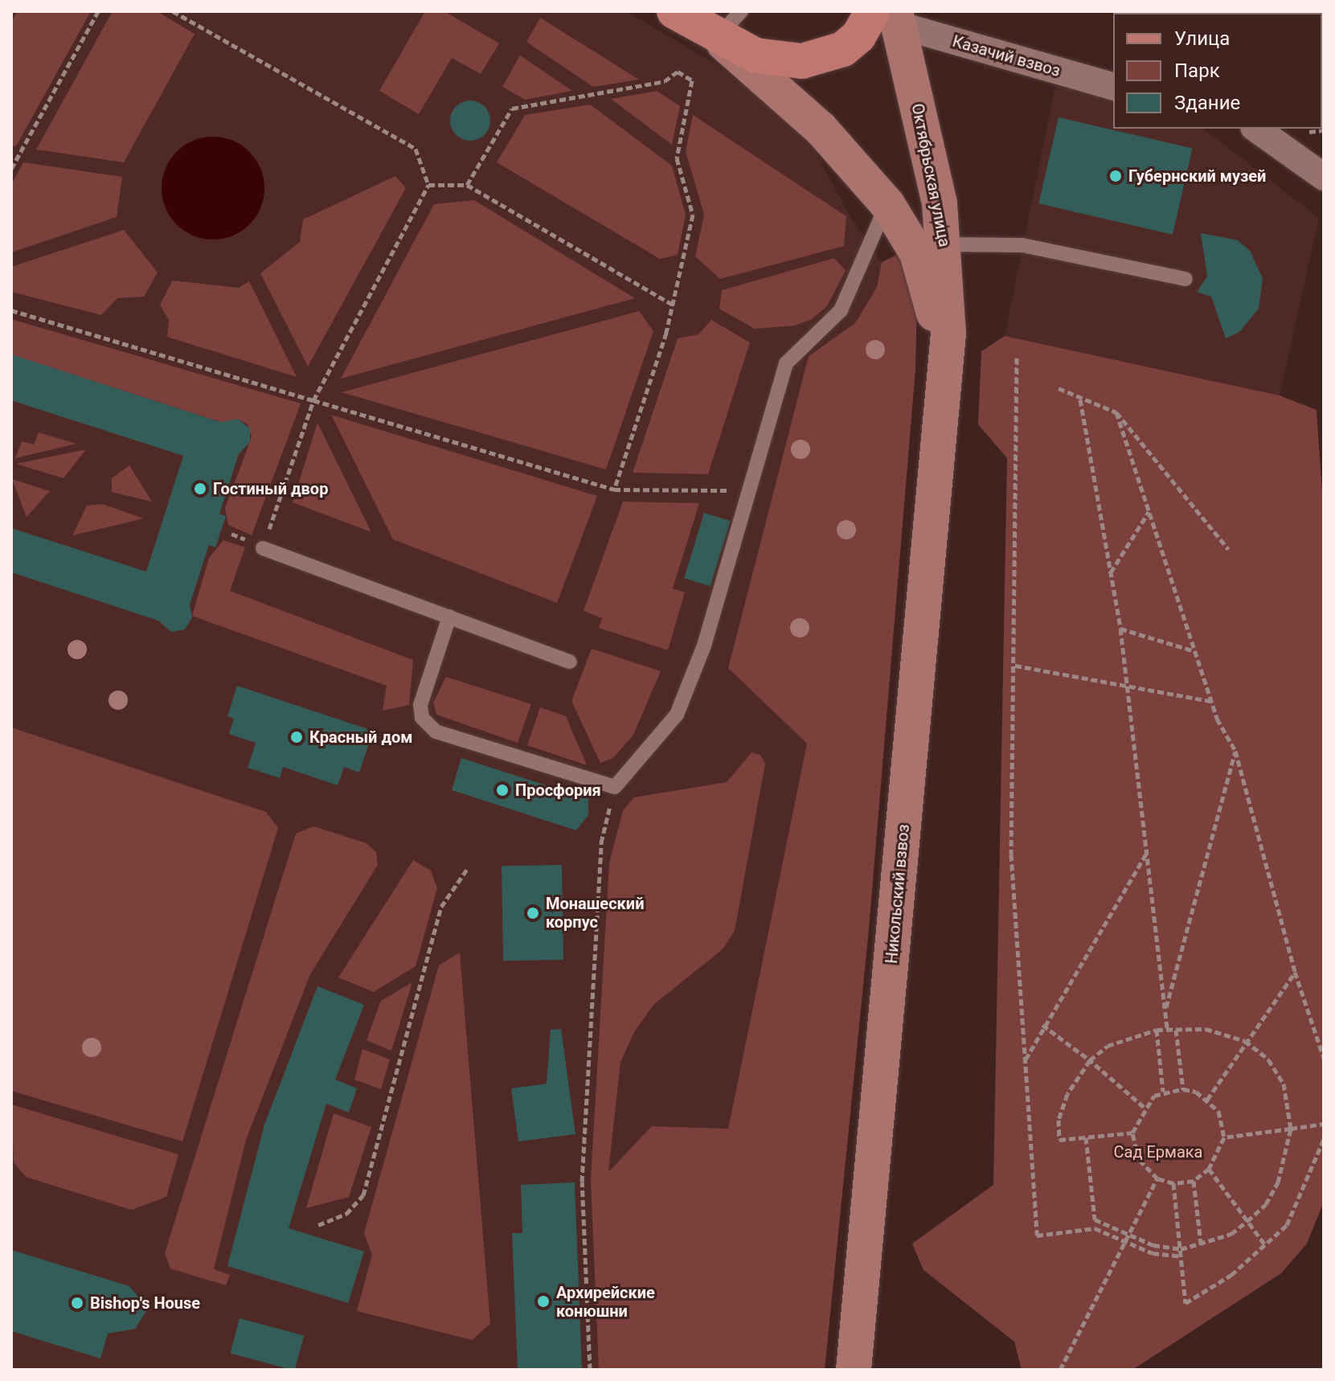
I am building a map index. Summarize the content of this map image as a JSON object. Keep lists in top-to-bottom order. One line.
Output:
{"streets":{"main road":["Октябрьская улица","Никольский взвоз"],"street":["Казачий взвоз"]},"crossings":[["Казачий взвоз","Октябрьская улица"],["Октябрьская улица","Никольский взвоз"]],"parks":["Сад Ермака"],"places":["Губернский музей","Гостиный двор","Красный дом","Просфория","Монашеский корпус","Архирейские конюшни","Bishop's House"],"legend":["Улица","Парк","Здание"]}
